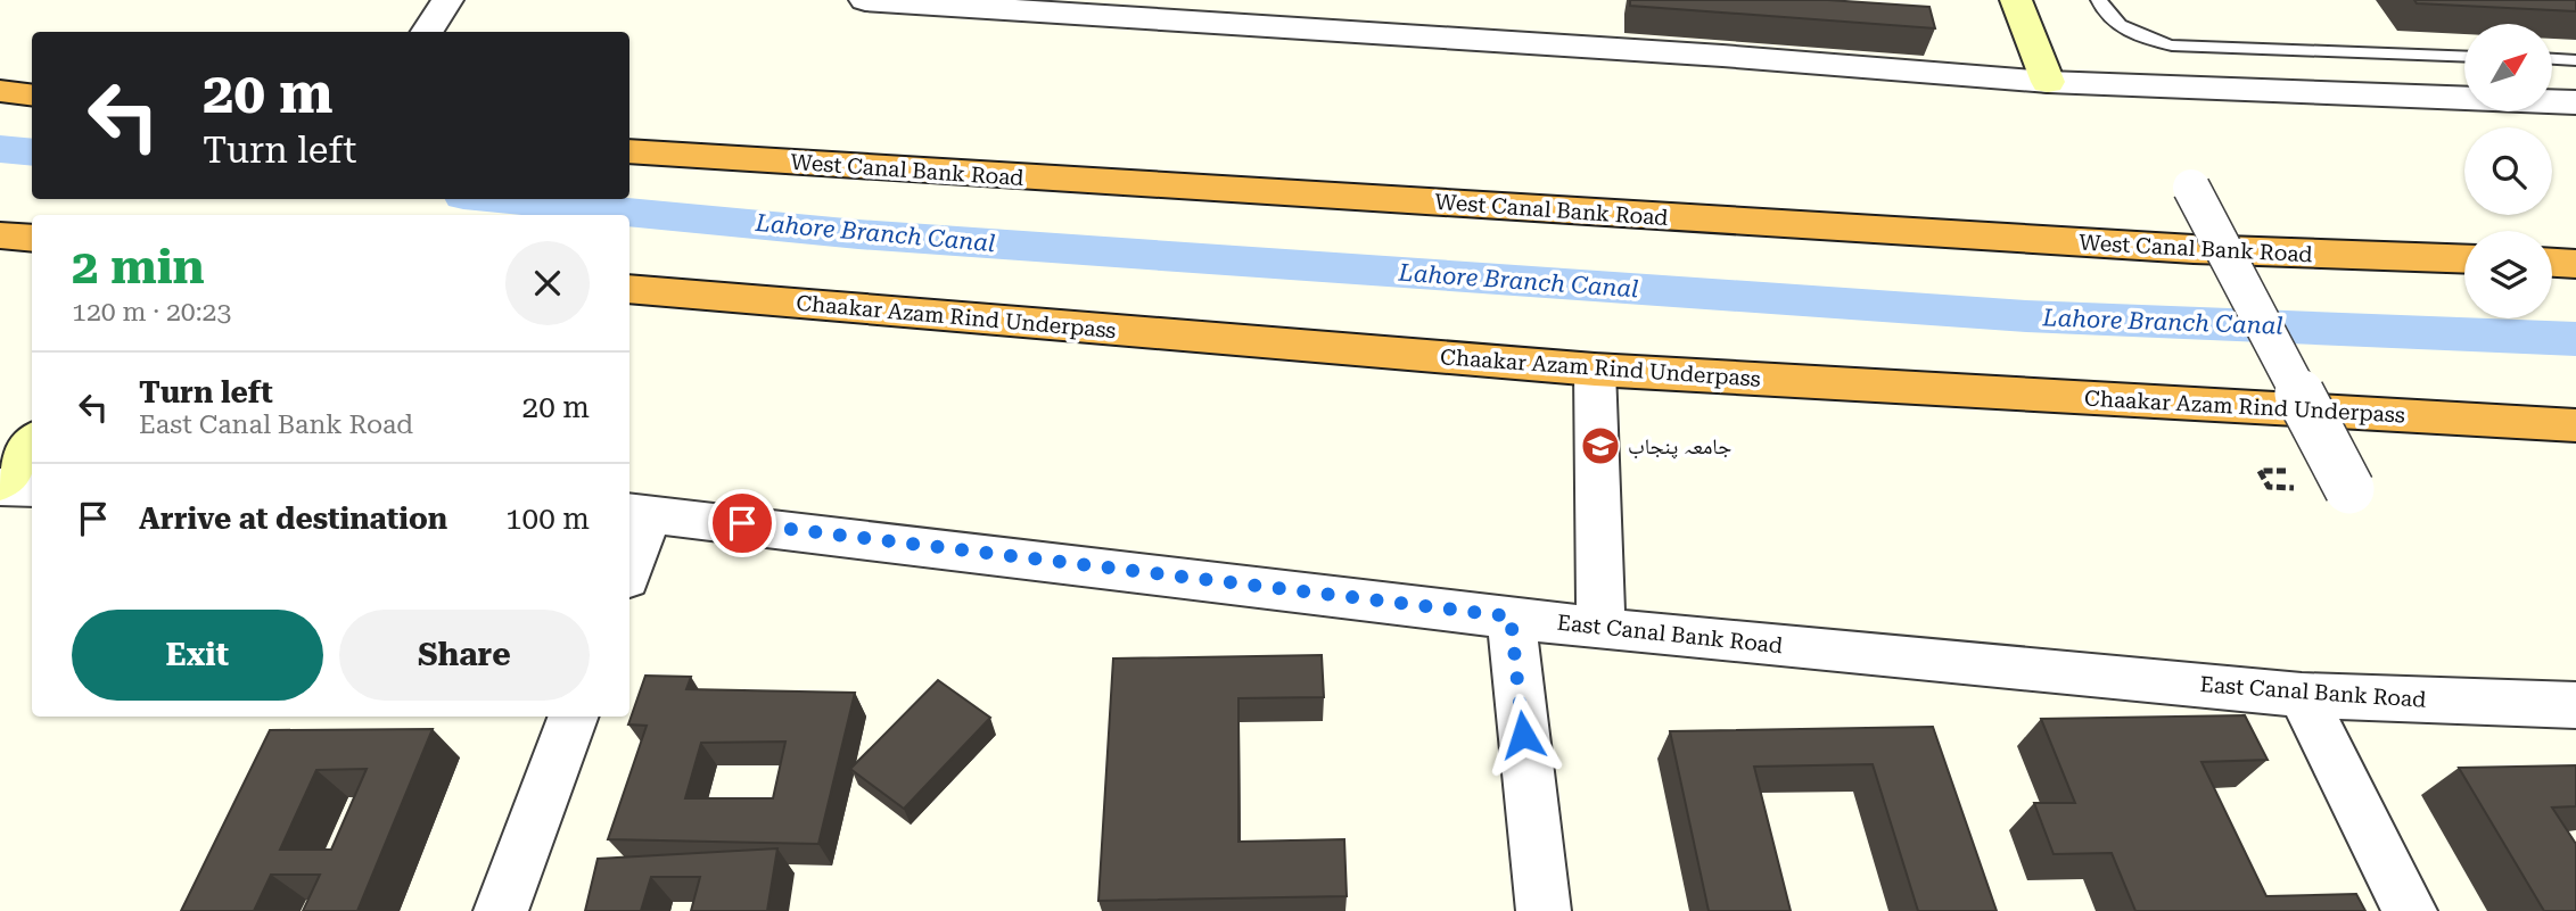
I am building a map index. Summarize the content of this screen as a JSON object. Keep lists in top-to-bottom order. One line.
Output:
{"streets":{"highway":["West Canal Bank Road","Chaakar Azam Rind Underpass"],"street":["East Canal Bank Road"]},"water":["Lahore Branch Canal"],"places":{"school or university":["جامعہ پنجاب"]},"north":"top right","page":{"turn":["20 m","Turn left"],"heading":["2 min","120 m · 20:23"],"list":[{"name":"Turn left","note":"East Canal Bank Road","value":"20 m"},{"name":"Arrive at destination","value":"100 m"}],"buttons":["Exit","Share"]}}
